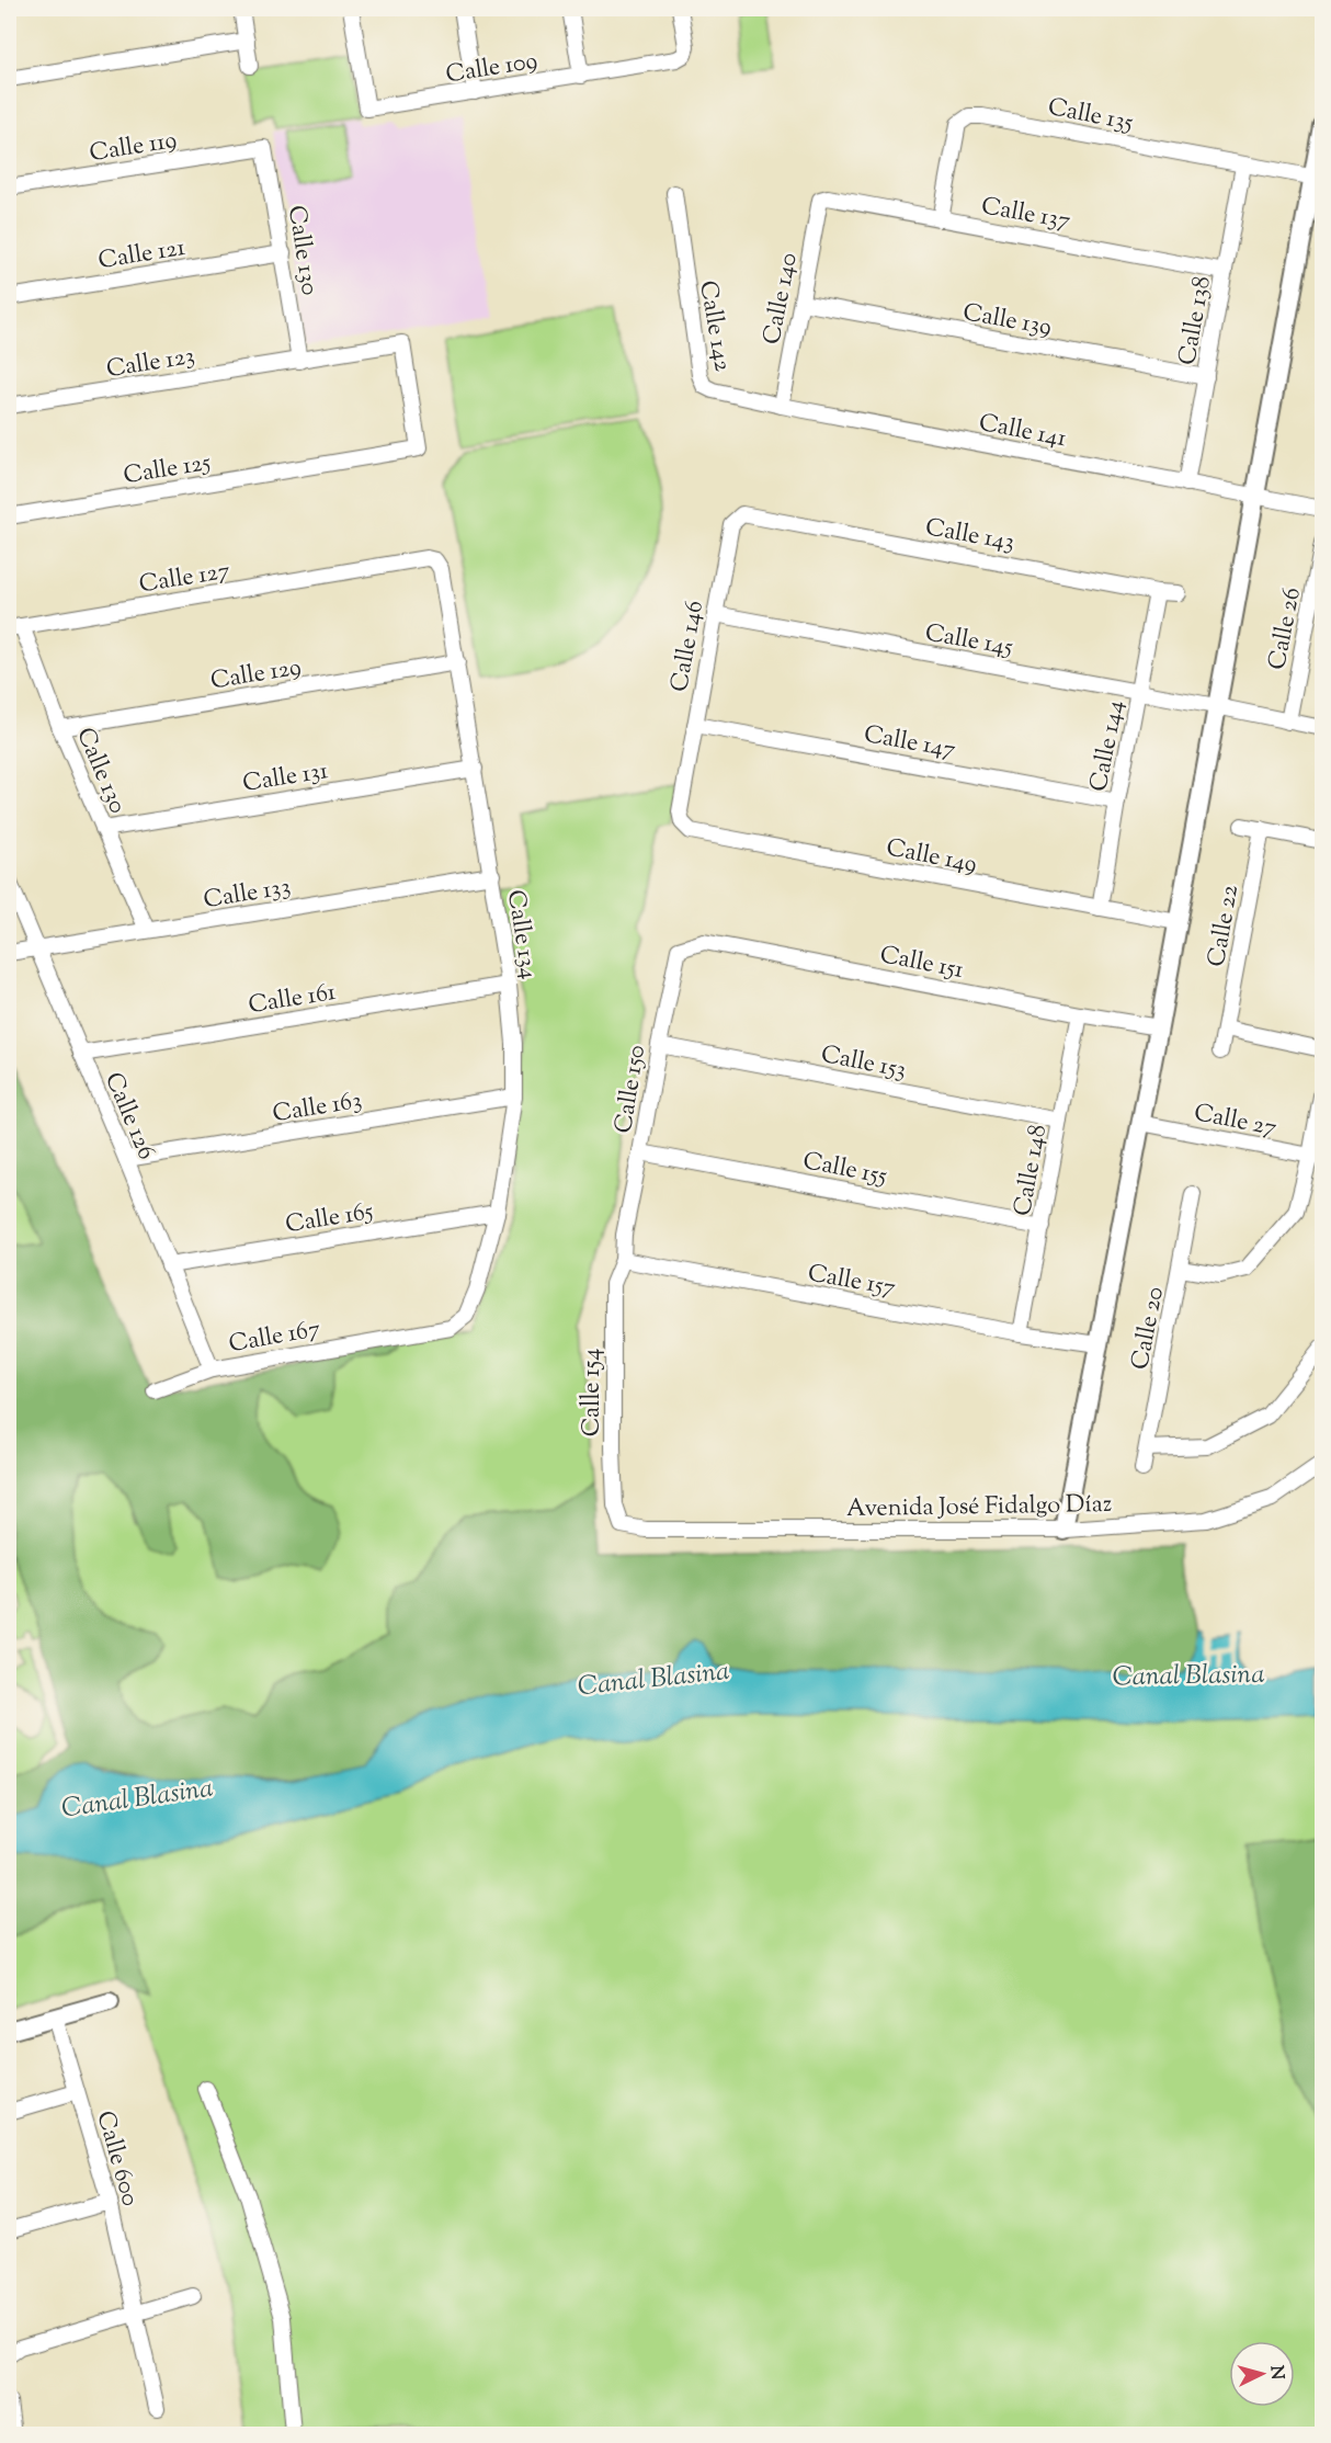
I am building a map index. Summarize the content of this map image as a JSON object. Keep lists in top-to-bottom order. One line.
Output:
{"streets":{"street":["Calle 109","Calle 135","Calle 119","Calle 137","Calle 130","Calle 121","Calle 140","Calle 139","Calle 138","Calle 142","Calle 123","Calle 141","Calle 125","Calle 143","Calle 127","Calle 26","Calle 145","Calle 146","Calle 129","Calle 147","Calle 144","Calle 131","Calle 149","Calle 133","Calle 22","Calle 134","Calle 151","Calle 161","Calle 153","Calle 150","Calle 163","Calle 126","Calle 27","Calle 155","Calle 148","Calle 165","Calle 157","Calle 20","Calle 167","Calle 154","Avenida José Fidalgo Díaz","Calle 600"]},"crossings":[["Calle 135","Calle 137"],["Calle 135","Calle 138"],["Calle 119","Calle 130"],["Calle 137","Calle 140"],["Calle 137","Calle 138"],["Calle 130","Calle 121"],["Calle 130","Calle 123"],["Calle 130","Calle 127"],["Calle 130","Calle 129"],["Calle 130","Calle 131"],["Calle 130","Calle 133"],["Calle 140","Calle 139"],["Calle 140","Calle 142"],["Calle 140","Calle 141"],["Calle 139","Calle 138"],["Calle 138","Calle 141"],["Calle 142","Calle 141"],["Calle 123","Calle 125"],["Calle 143","Calle 146"],["Calle 143","Calle 144"],["Calle 127","Calle 134"],["Calle 26","Calle 145"],["Calle 145","Calle 146"],["Calle 145","Calle 144"],["Calle 146","Calle 147"],["Calle 146","Calle 149"],["Calle 129","Calle 134"],["Calle 147","Calle 144"],["Calle 144","Calle 149"],["Calle 131","Calle 134"],["Calle 133","Calle 134"],["Calle 133","Calle 126"],["Calle 134","Calle 161"],["Calle 134","Calle 163"],["Calle 134","Calle 165"],["Calle 134","Calle 167"],["Calle 151","Calle 150"],["Calle 151","Calle 148"],["Calle 161","Calle 126"],["Calle 153","Calle 150"],["Calle 153","Calle 148"],["Calle 150","Calle 155"],["Calle 150","Calle 157"],["Calle 150","Calle 154"],["Calle 163","Calle 126"],["Calle 126","Calle 165"],["Calle 126","Calle 167"],["Calle 155","Calle 148"],["Calle 148","Calle 157"],["Calle 157","Calle 154"],["Calle 154","Avenida José Fidalgo Díaz"]],"water":["Canal Blasina"],"north":"right"}
